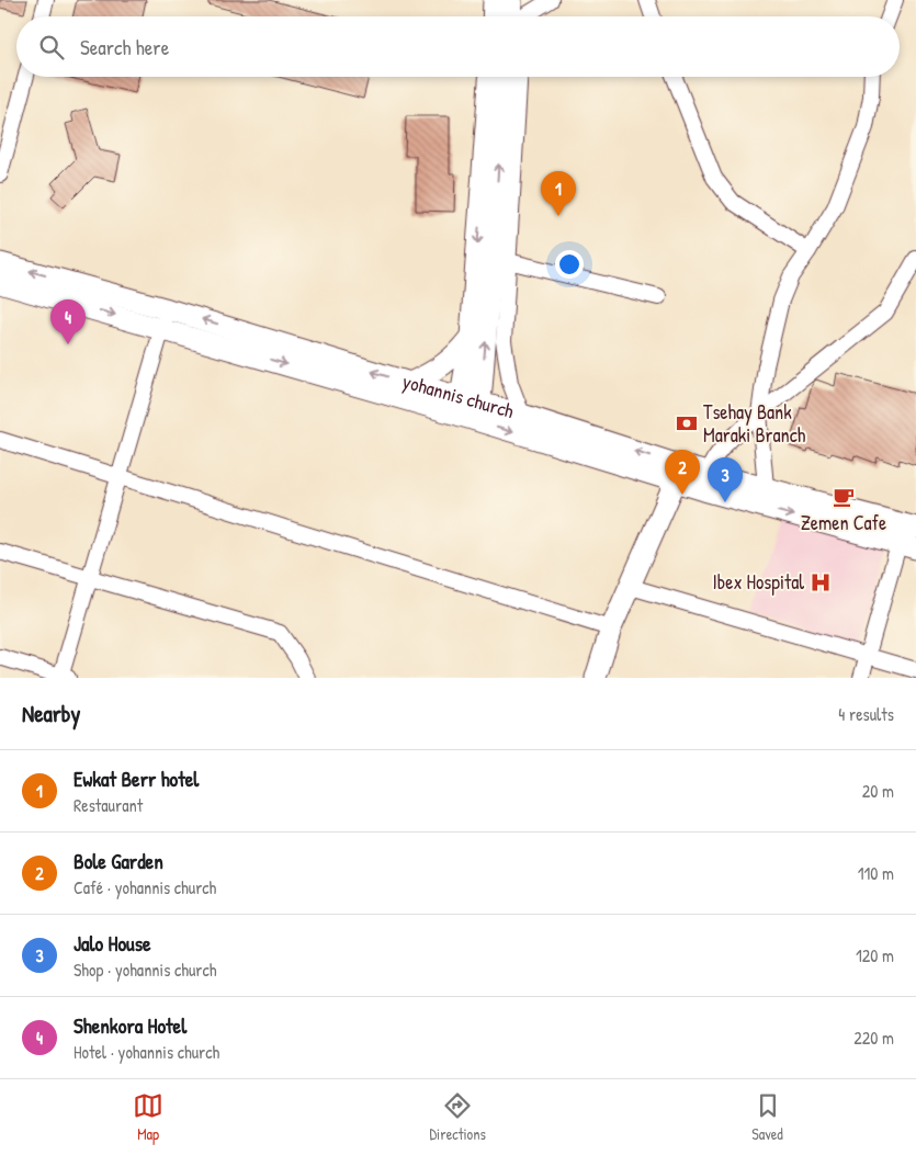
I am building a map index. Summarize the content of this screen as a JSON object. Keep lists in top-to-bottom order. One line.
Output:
{"streets":{"street":["yohannis church"]},"places":{"bank":["Tsehay Bank Maraki Branch"],"cafe":["Zemen Cafe"],"hospital":["Ibex Hospital"]},"page":{"search":"Search here","pins":["1","4","2","3"],"heading":["Nearby","4 results"],"list":[{"mark":"1","name":"Ewkat Berr hotel","note":"Restaurant","value":"20 m"},{"mark":"2","name":"Bole Garden","note":"Café · yohannis church","value":"110 m"},{"mark":"3","name":"Jalo House","note":"Shop · yohannis church","value":"120 m"},{"mark":"4","name":"Shenkora Hotel","note":"Hotel · yohannis church","value":"220 m"}],"nav":["Map","Directions","Saved"]}}
